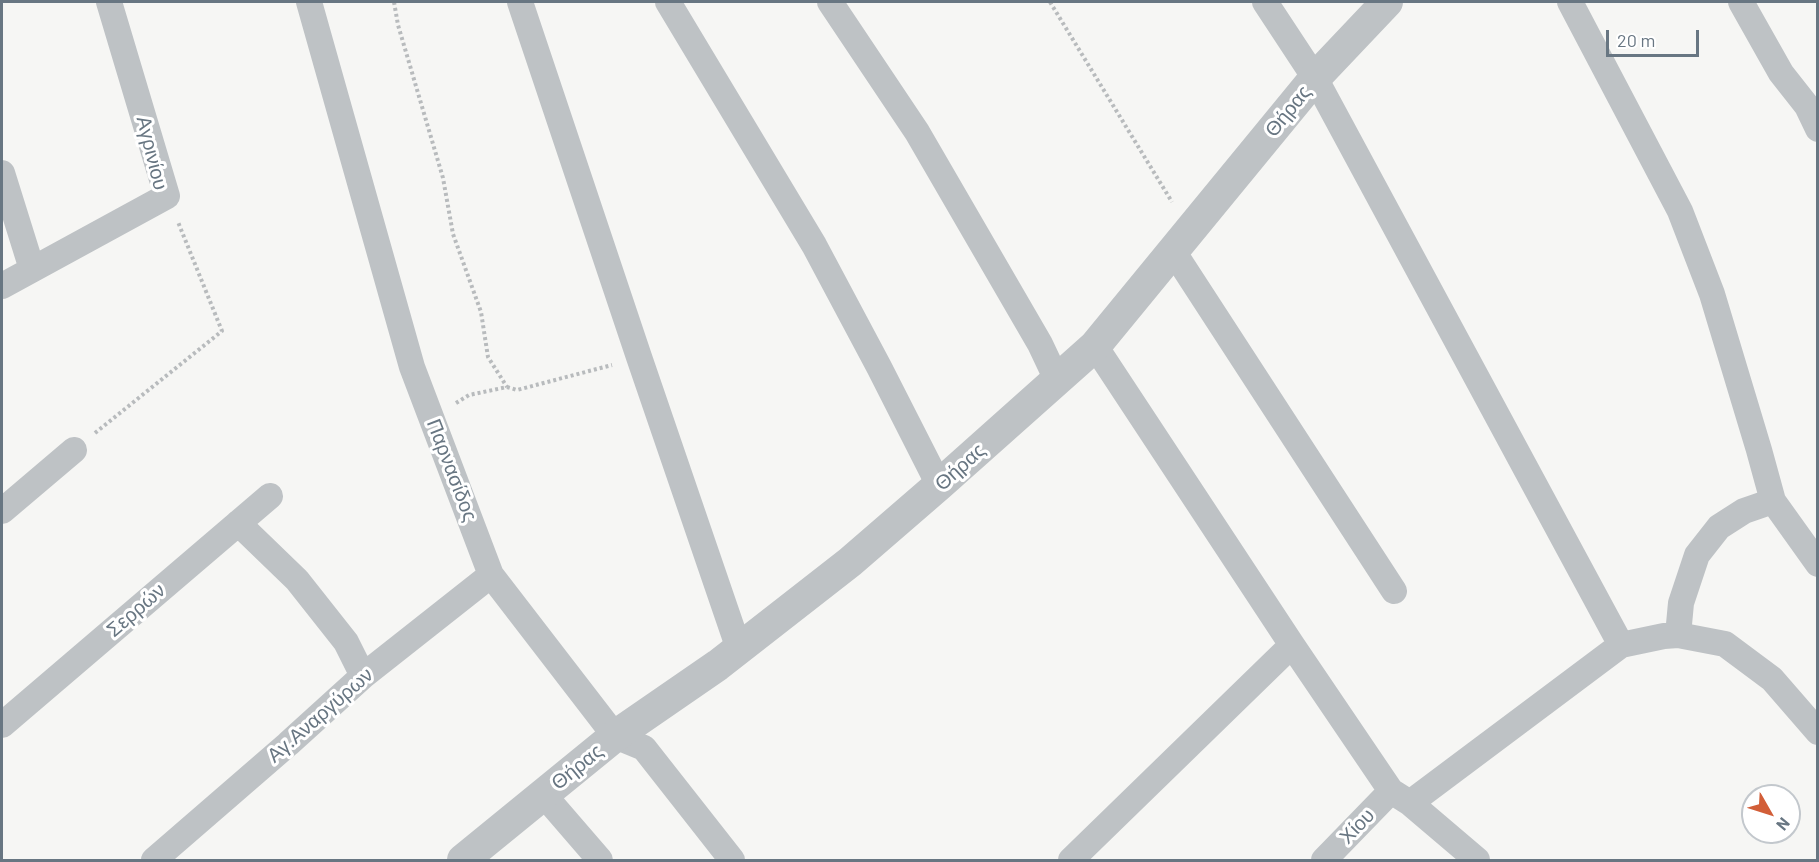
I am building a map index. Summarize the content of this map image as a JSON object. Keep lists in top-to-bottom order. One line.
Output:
{"streets":{"street":["Θήρας","Αγρινίου","Παρνασίδος","Σερρών","Αγ.Αναργύρων","Χίου"]},"crossings":[["Θήρας","Παρνασίδος"],["Παρνασίδος","Αγ.Αναργύρων"]],"scale_bar":"20 m","north":"bottom right"}
